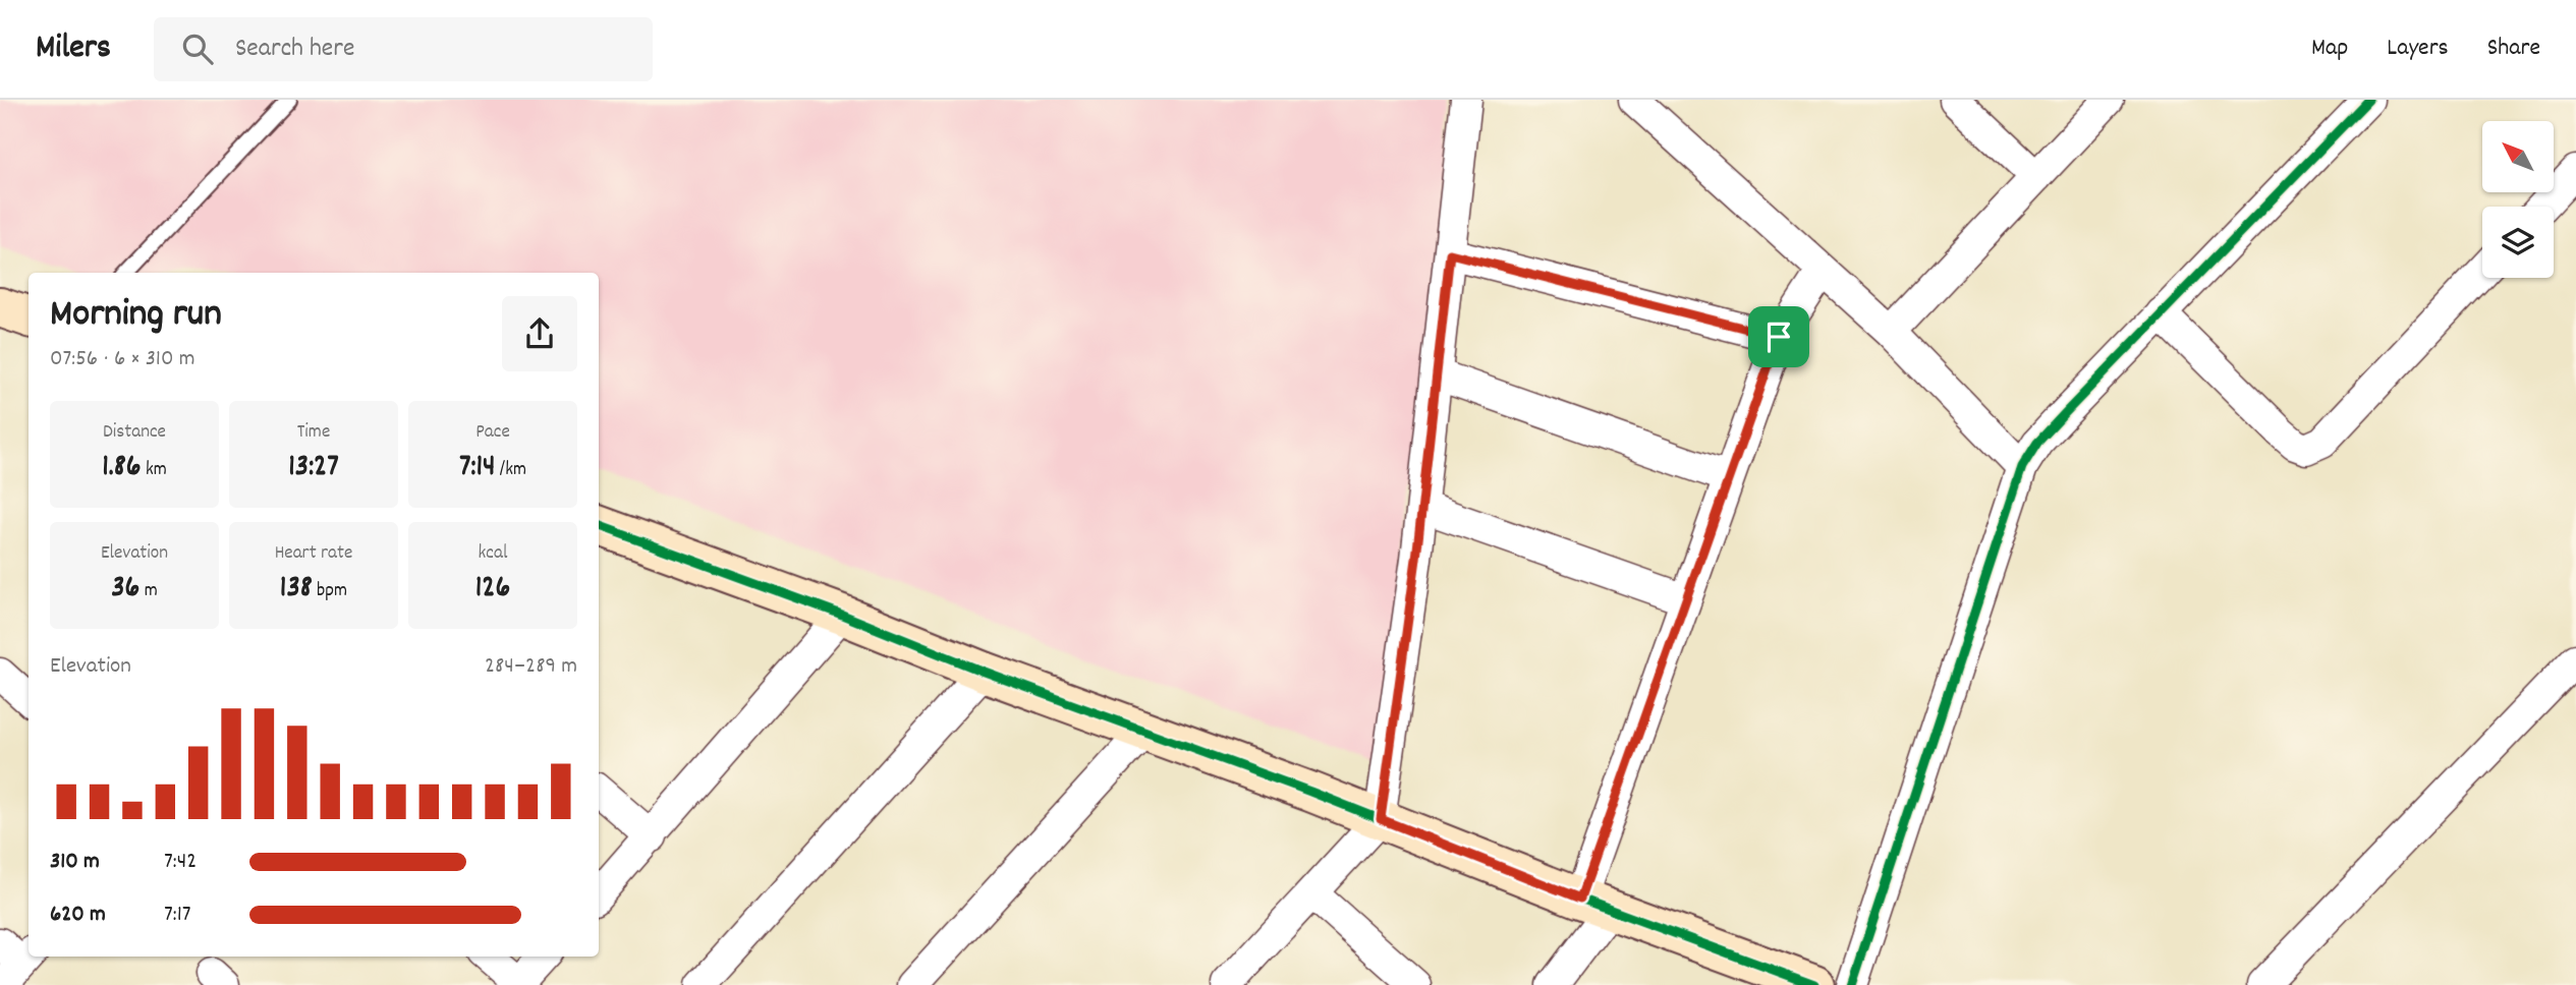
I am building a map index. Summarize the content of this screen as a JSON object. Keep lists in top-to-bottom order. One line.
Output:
{"north":"top left","page":{"header":"Milers","search":"Search here","nav":["Map","Layers","Share"],"heading":["Morning run","07:56 · 6 × 310 m"],"stats":[["Distance","1.86 km"],["Time","13:27"],["Pace","7:14 /km"],["Elevation","36 m"],["Heart rate","138 bpm"],["kcal","126"]],"chart":["Elevation","284–289 m"],"list":[{"name":"310 m","note":"7:42"},{"name":"620 m","note":"7:17"}]}}
